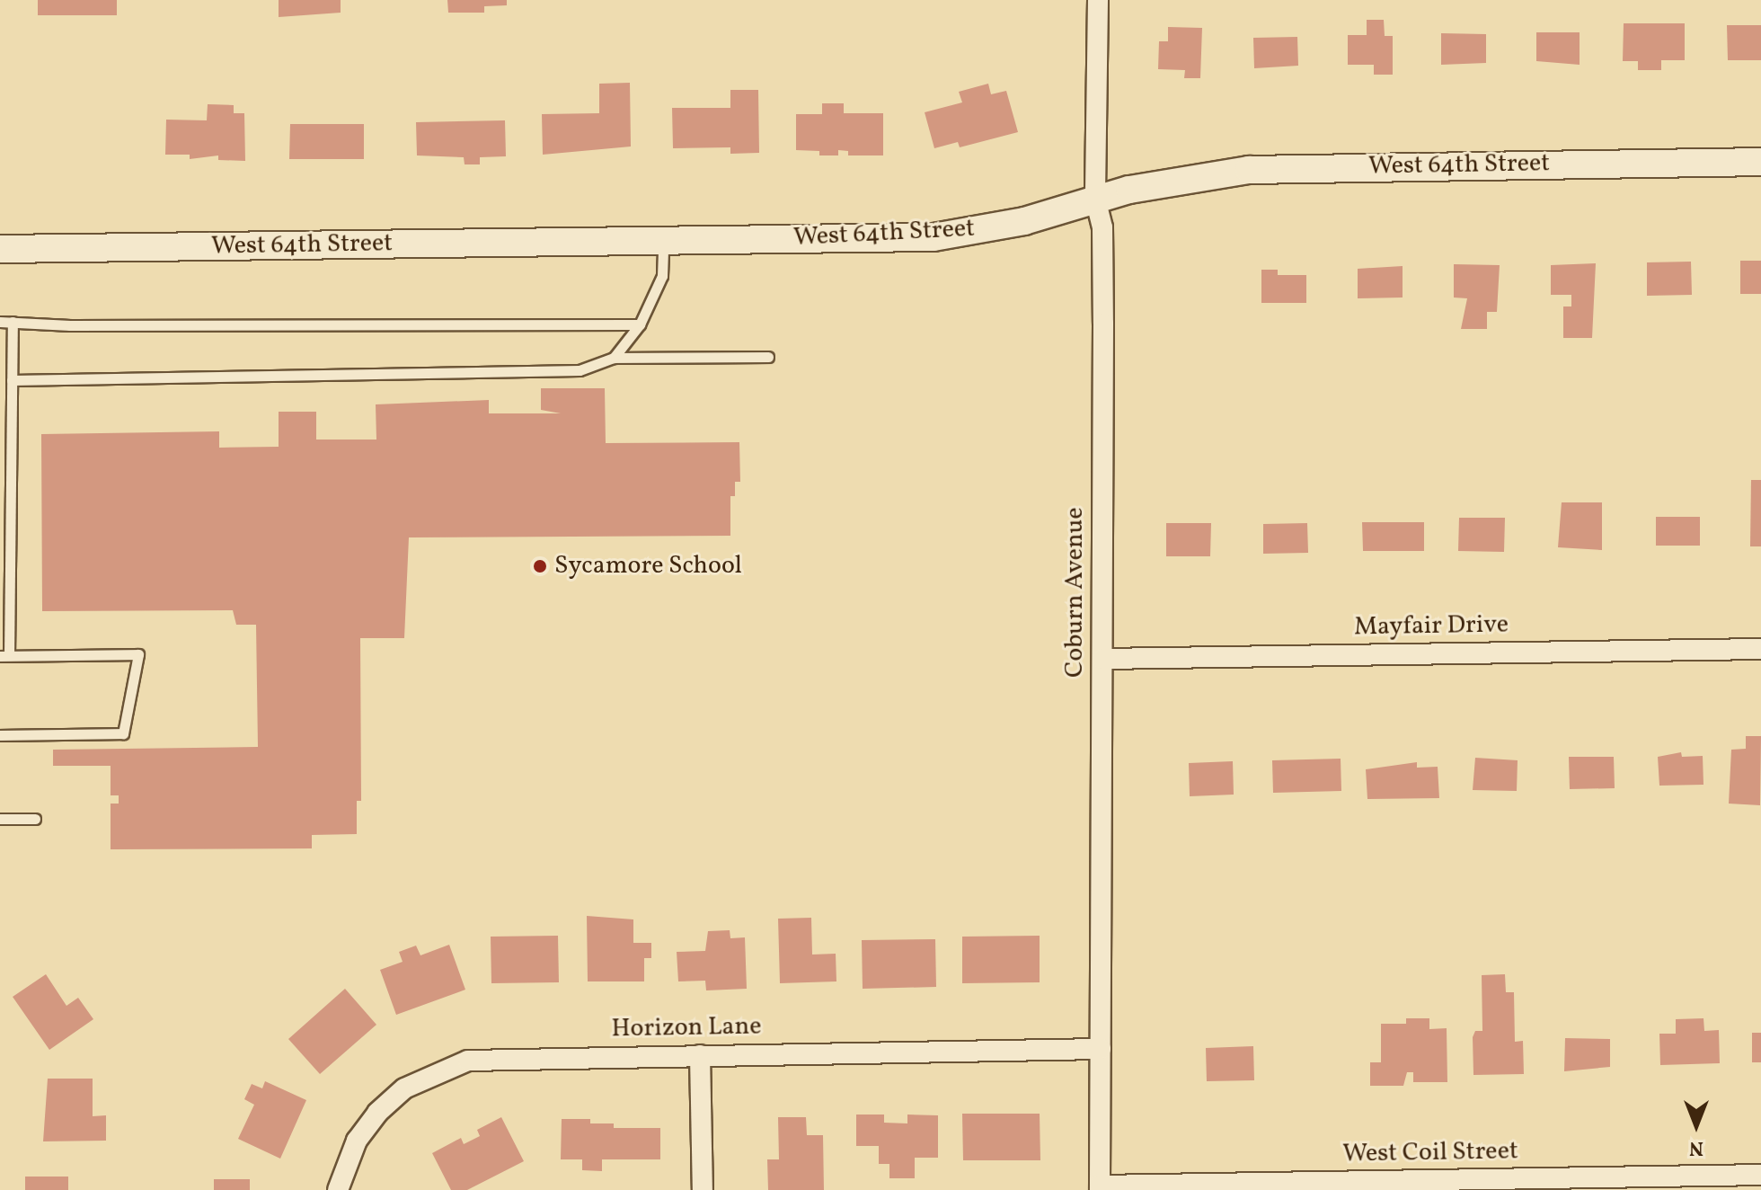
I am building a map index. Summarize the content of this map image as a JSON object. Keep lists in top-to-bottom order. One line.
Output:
{"streets":{"street":["West 64th Street","Coburn Avenue","Mayfair Drive","Horizon Lane","West Coil Street"]},"crossings":[["West 64th Street","Coburn Avenue"],["Coburn Avenue","Mayfair Drive"],["Coburn Avenue","Horizon Lane"],["Coburn Avenue","West Coil Street"]],"places":["Sycamore School"],"north":"bottom"}
